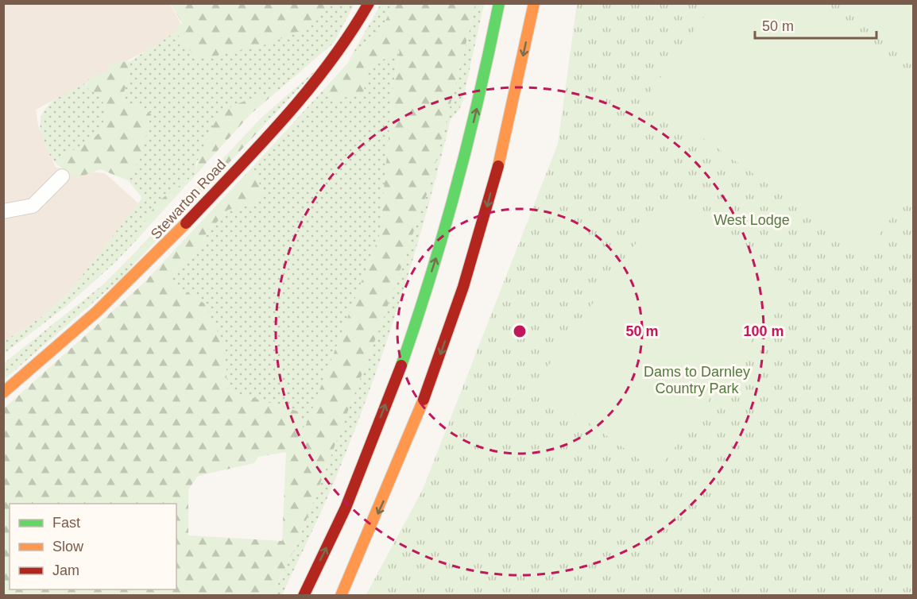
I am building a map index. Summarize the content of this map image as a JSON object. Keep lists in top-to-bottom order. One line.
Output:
{"streets":{"main road":["Stewarton Road"]},"parks":["West Lodge","Dams to Darnley Country Park"],"legend":["Fast","Slow","Jam"],"scale_bar":"50 m","rings":["50 m","100 m"]}
